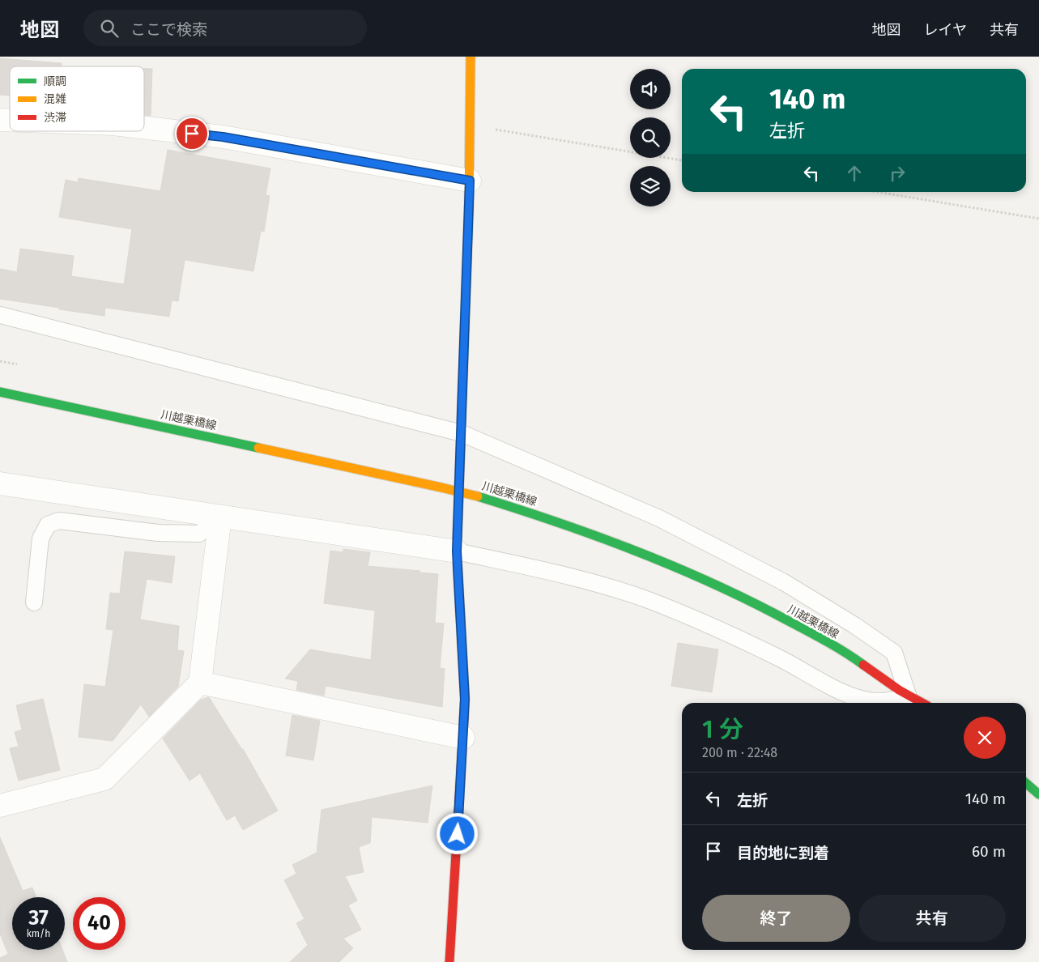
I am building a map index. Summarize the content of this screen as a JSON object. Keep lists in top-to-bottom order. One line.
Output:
{"streets":{"main road":["川越栗橋線"]},"legend":["順調","混雑","渋滞"],"page":{"header":"地図","search":"ここで検索","nav":["地図","レイヤ","共有"],"turn":["140 m","左折"],"heading":["1 分","200 m · 22:48"],"list":[{"name":"左折","value":"140 m"},{"name":"目的地に到着","value":"60 m"}],"buttons":["終了","共有"],"speed":"37 km/h","limit":"40"}}
